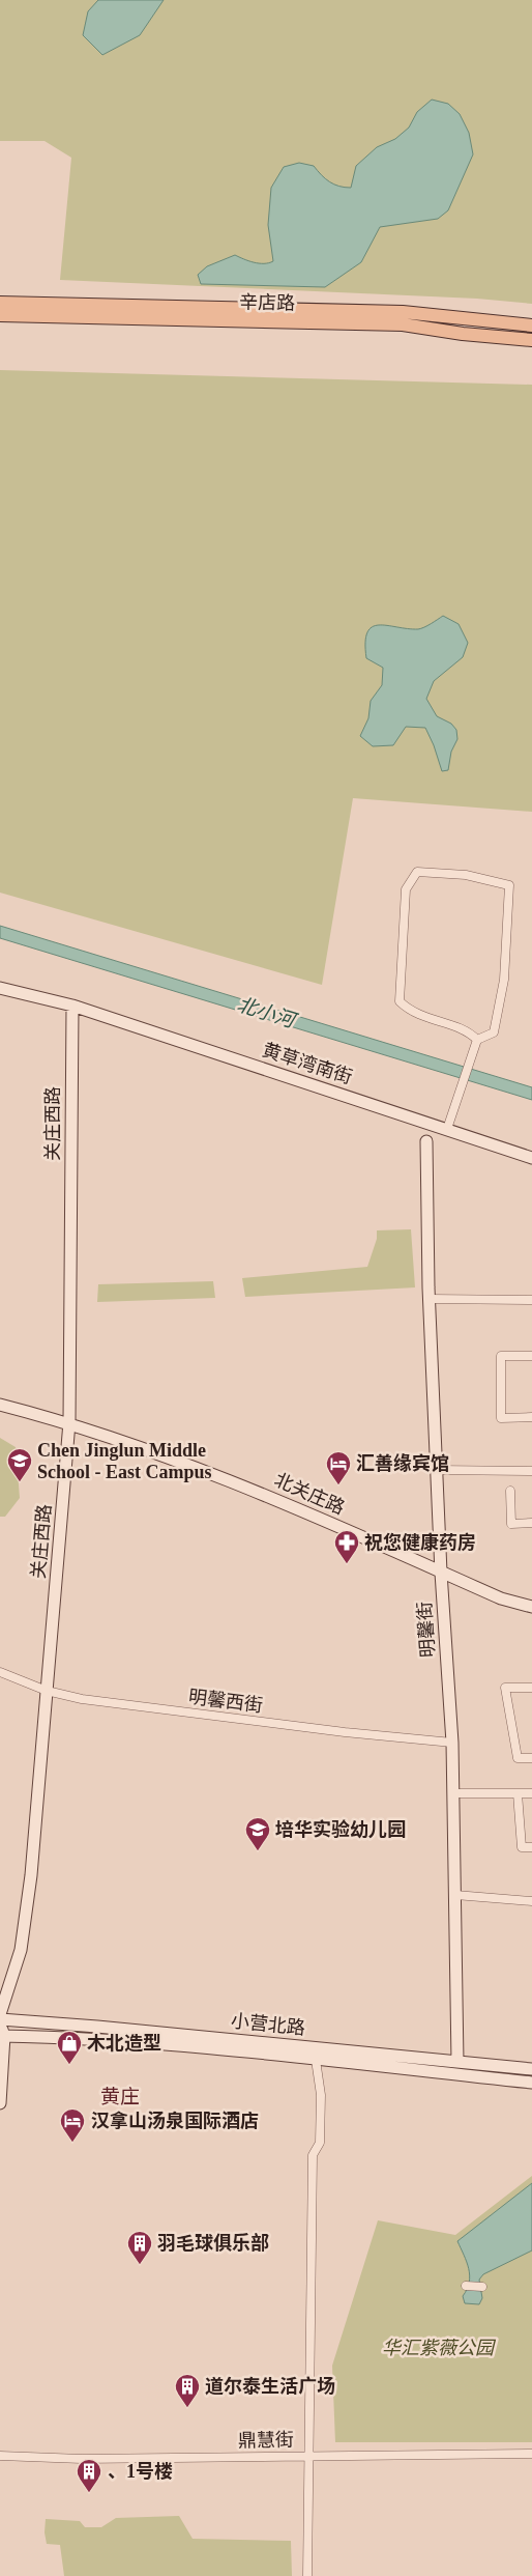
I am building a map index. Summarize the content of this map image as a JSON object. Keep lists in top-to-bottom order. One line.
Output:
{"streets":{"main road":["辛店路"],"street":["黄草湾南街","关庄西路","北关庄路","明馨街","明馨西街","小营北路","鼎慧街"]},"crossings":[["黄草湾南街","关庄西路"],["关庄西路","北关庄路"],["关庄西路","明馨西街"],["北关庄路","明馨街"],["明馨街","明馨西街"],["明馨街","小营北路"]],"districts":["黄庄"],"water":["北小河"],"parks":["华汇紫薇公园"],"places":{"school or university":["Chen Jinglun Middle School - East Campus","培华实验幼儿园"],"hotel":["汇善缘宾馆","汉拿山汤泉国际酒店"],"pharmacy":["祝您健康药房"],"shop":["木北造型"],"building":["羽毛球俱乐部","道尔泰生活广场","、1号楼"]}}
